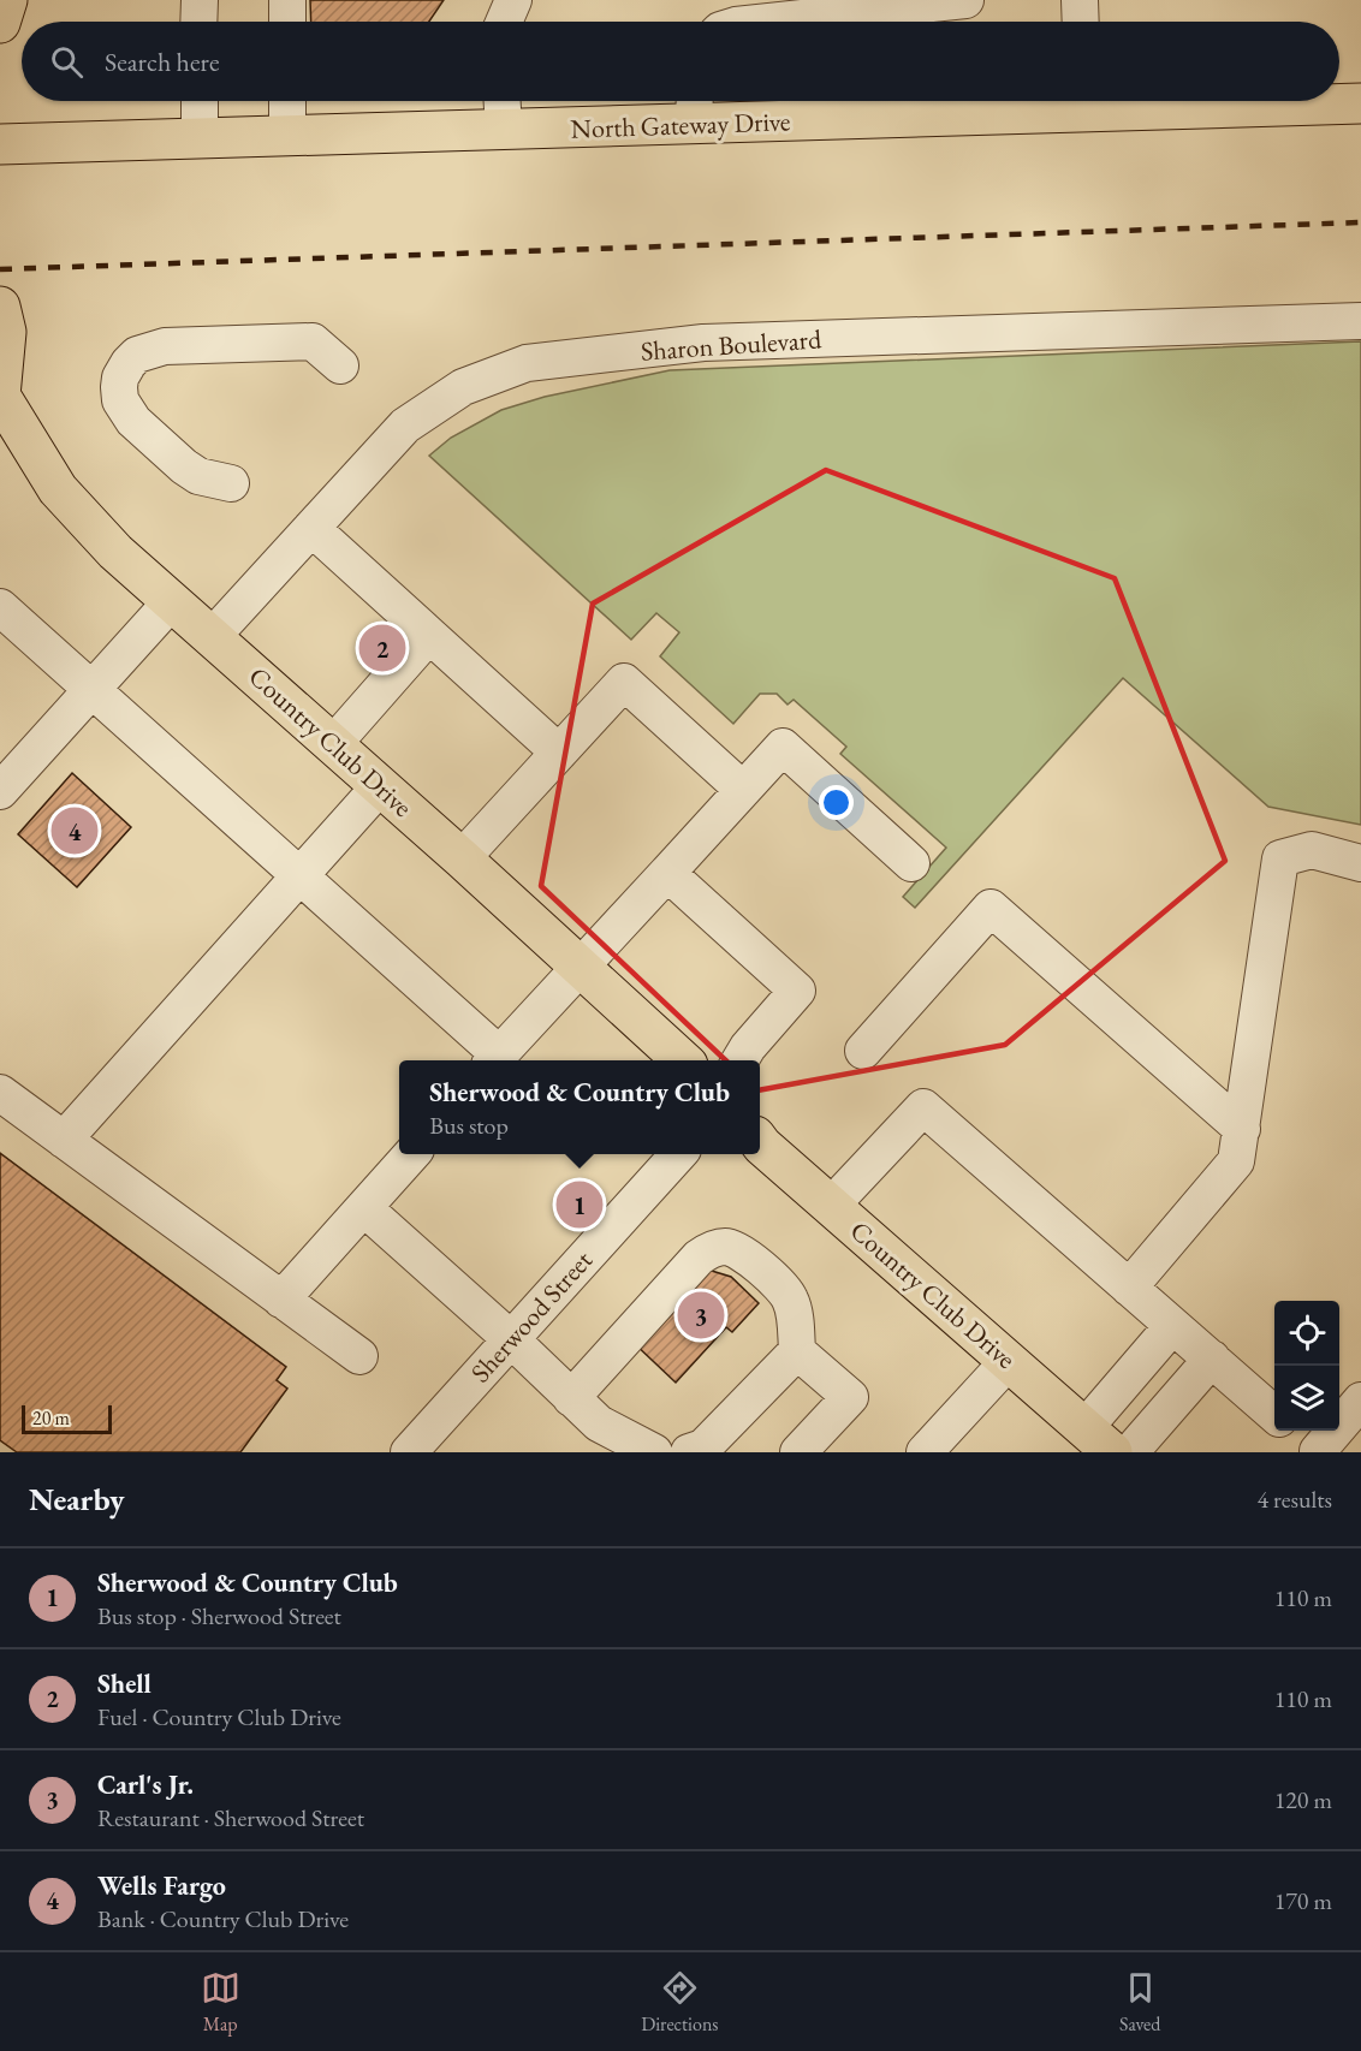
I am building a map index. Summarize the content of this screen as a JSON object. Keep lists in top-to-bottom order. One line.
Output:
{"streets":{"main road":["North Gateway Drive","Country Club Drive"],"street":["Sharon Boulevard","Sherwood Street"]},"crossings":[["Sharon Boulevard","Country Club Drive"]],"scale_bar":"20 m","page":{"search":"Search here","pins":["2","4","1","3"],"popup":["Sherwood & Country Club","Bus stop"],"scale":"20 m","heading":["Nearby","4 results"],"list":[{"mark":"1","name":"Sherwood & Country Club","note":"Bus stop · Sherwood Street","value":"110 m"},{"mark":"2","name":"Shell","note":"Fuel · Country Club Drive","value":"110 m"},{"mark":"3","name":"Carl's Jr.","note":"Restaurant · Sherwood Street","value":"120 m"},{"mark":"4","name":"Wells Fargo","note":"Bank · Country Club Drive","value":"170 m"}],"nav":["Map","Directions","Saved"]}}
